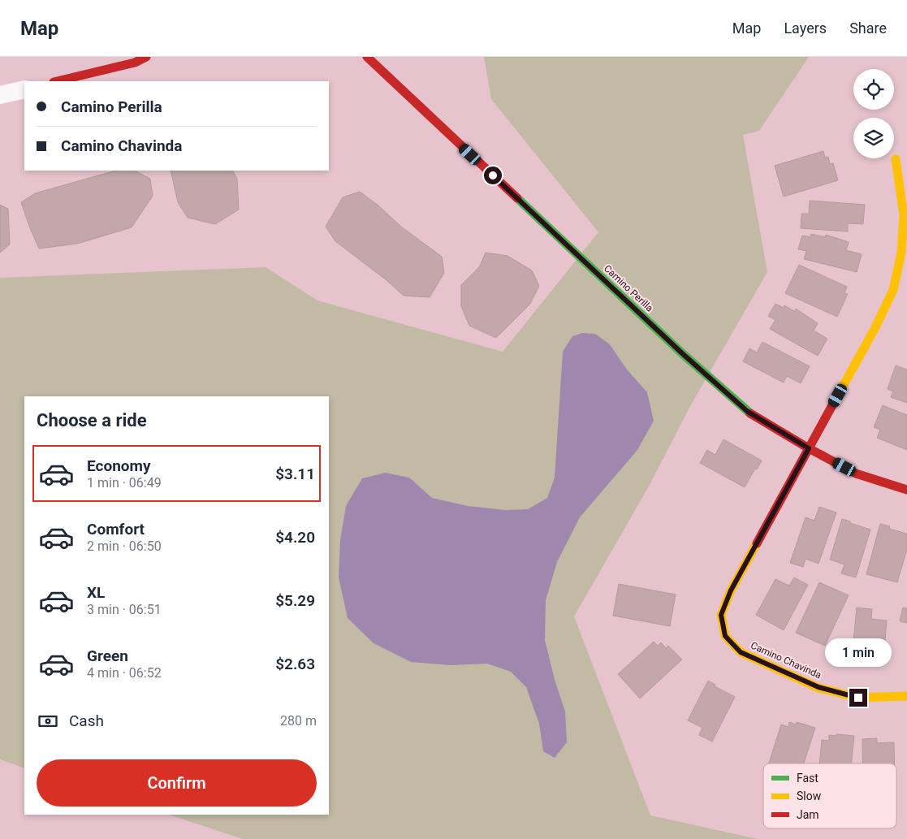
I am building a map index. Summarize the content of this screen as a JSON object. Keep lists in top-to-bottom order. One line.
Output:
{"streets":{"street":["Camino Perilla","Camino Chavinda"]},"crossings":[["Camino Perilla","Camino Chavinda"]],"legend":["Fast","Slow","Jam"],"page":{"header":"Map","nav":["Map","Layers","Share"],"banner":["Camino Perilla","Camino Chavinda"],"heading":"Choose a ride","list":[{"name":"Economy","note":"1 min · 06:49","value":"$3.11"},{"name":"Comfort","note":"2 min · 06:50","value":"$4.20"},{"name":"XL","note":"3 min · 06:51","value":"$5.29"},{"name":"Green","note":"4 min · 06:52","value":"$2.63"}],"bubble":"1 min","pay":["Cash","280 m"],"buttons":"Confirm"}}
